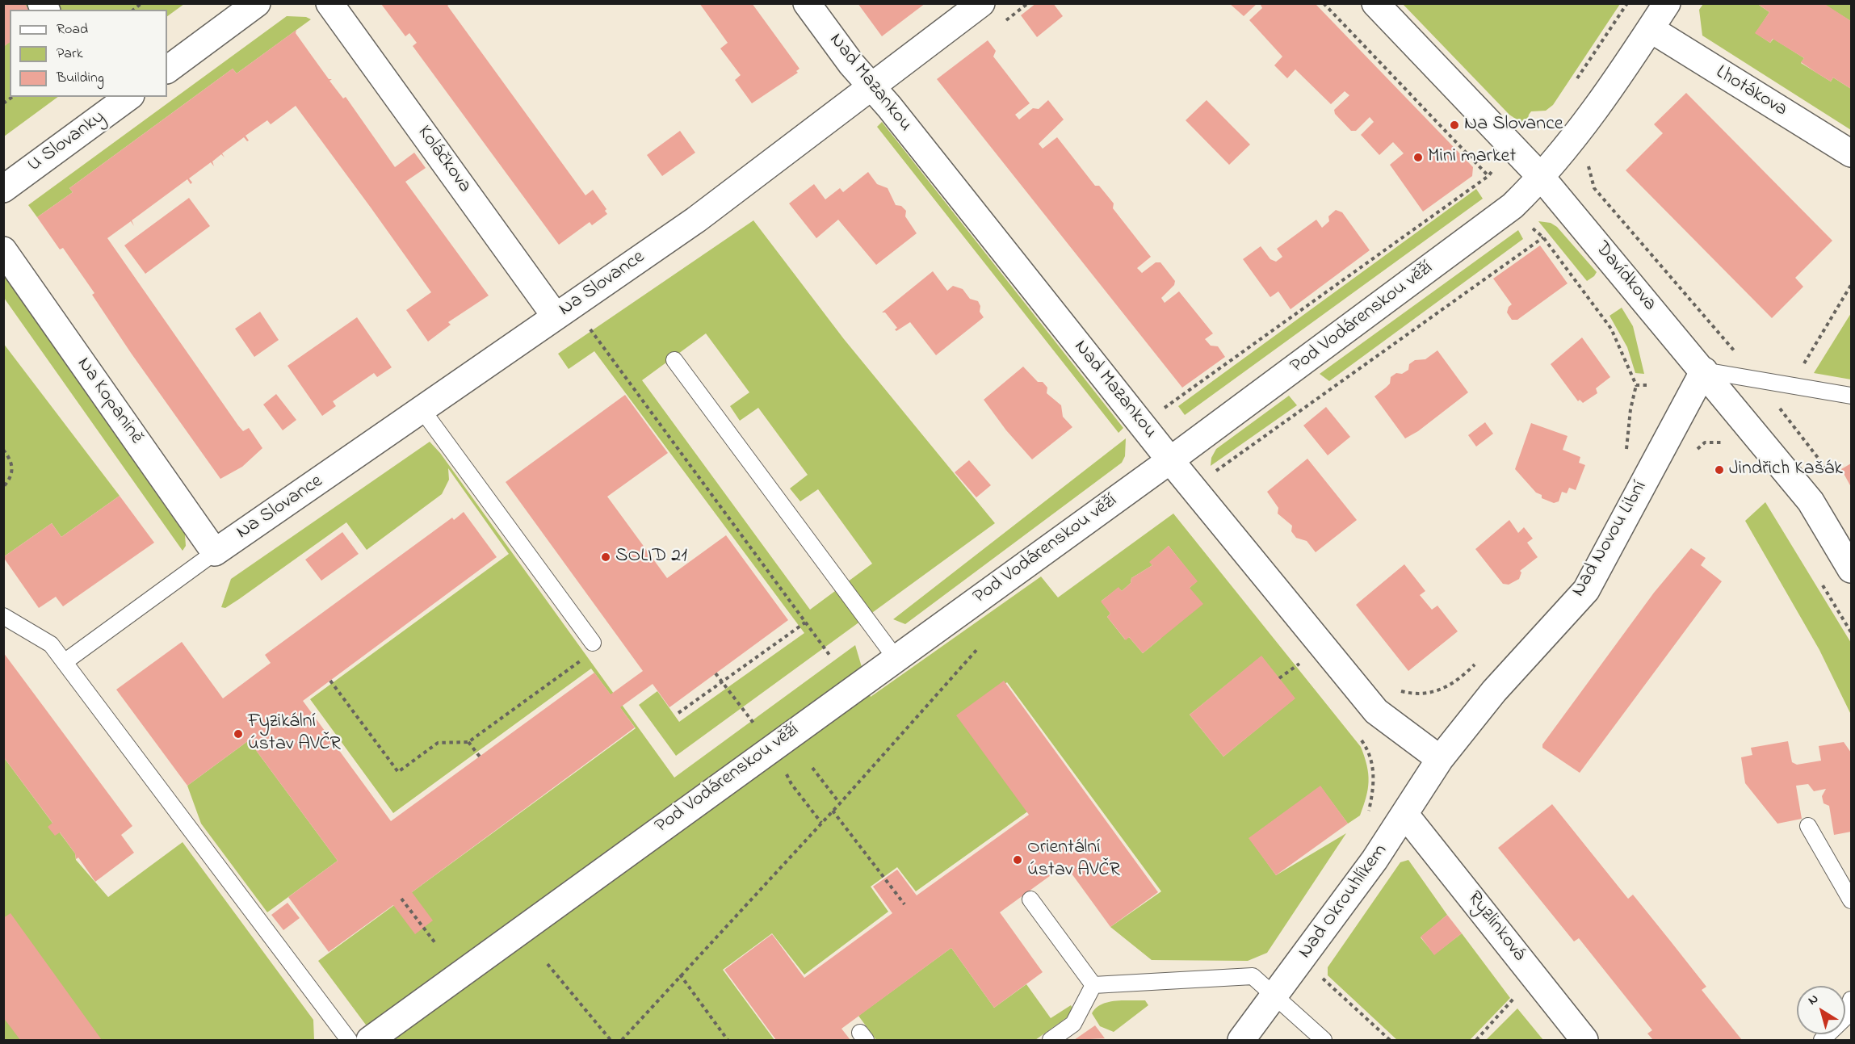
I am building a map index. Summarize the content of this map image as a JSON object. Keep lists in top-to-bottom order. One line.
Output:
{"streets":{"street":["Nad Mazankou","Lhotákova","U Slovanky","Koláčkova","Davídkova","Na Slovance","Pod Vodárenskou věží","Na Kopanině","Nad Novou Libní","Nad Okrouhlíkem","Ryzlinková"]},"crossings":[["Nad Mazankou","Na Slovance"],["Nad Mazankou","Pod Vodárenskou věží"],["Nad Mazankou","Nad Novou Libní"],["Nad Mazankou","Nad Okrouhlíkem"],["Lhotákova","Pod Vodárenskou věží"],["Koláčkova","Na Slovance"],["Davídkova","Pod Vodárenskou věží"],["Davídkova","Nad Novou Libní"],["Na Slovance","Na Kopanině"],["Nad Novou Libní","Nad Okrouhlíkem"],["Nad Okrouhlíkem","Ryzlinková"]],"places":["Na Slovance","Mini market","Jindřich Kašák","SOLID 21","Fyzikální ústav AVČR","Orientální ústav AVČR"],"legend":["Road","Park","Building"],"north":"top left"}
